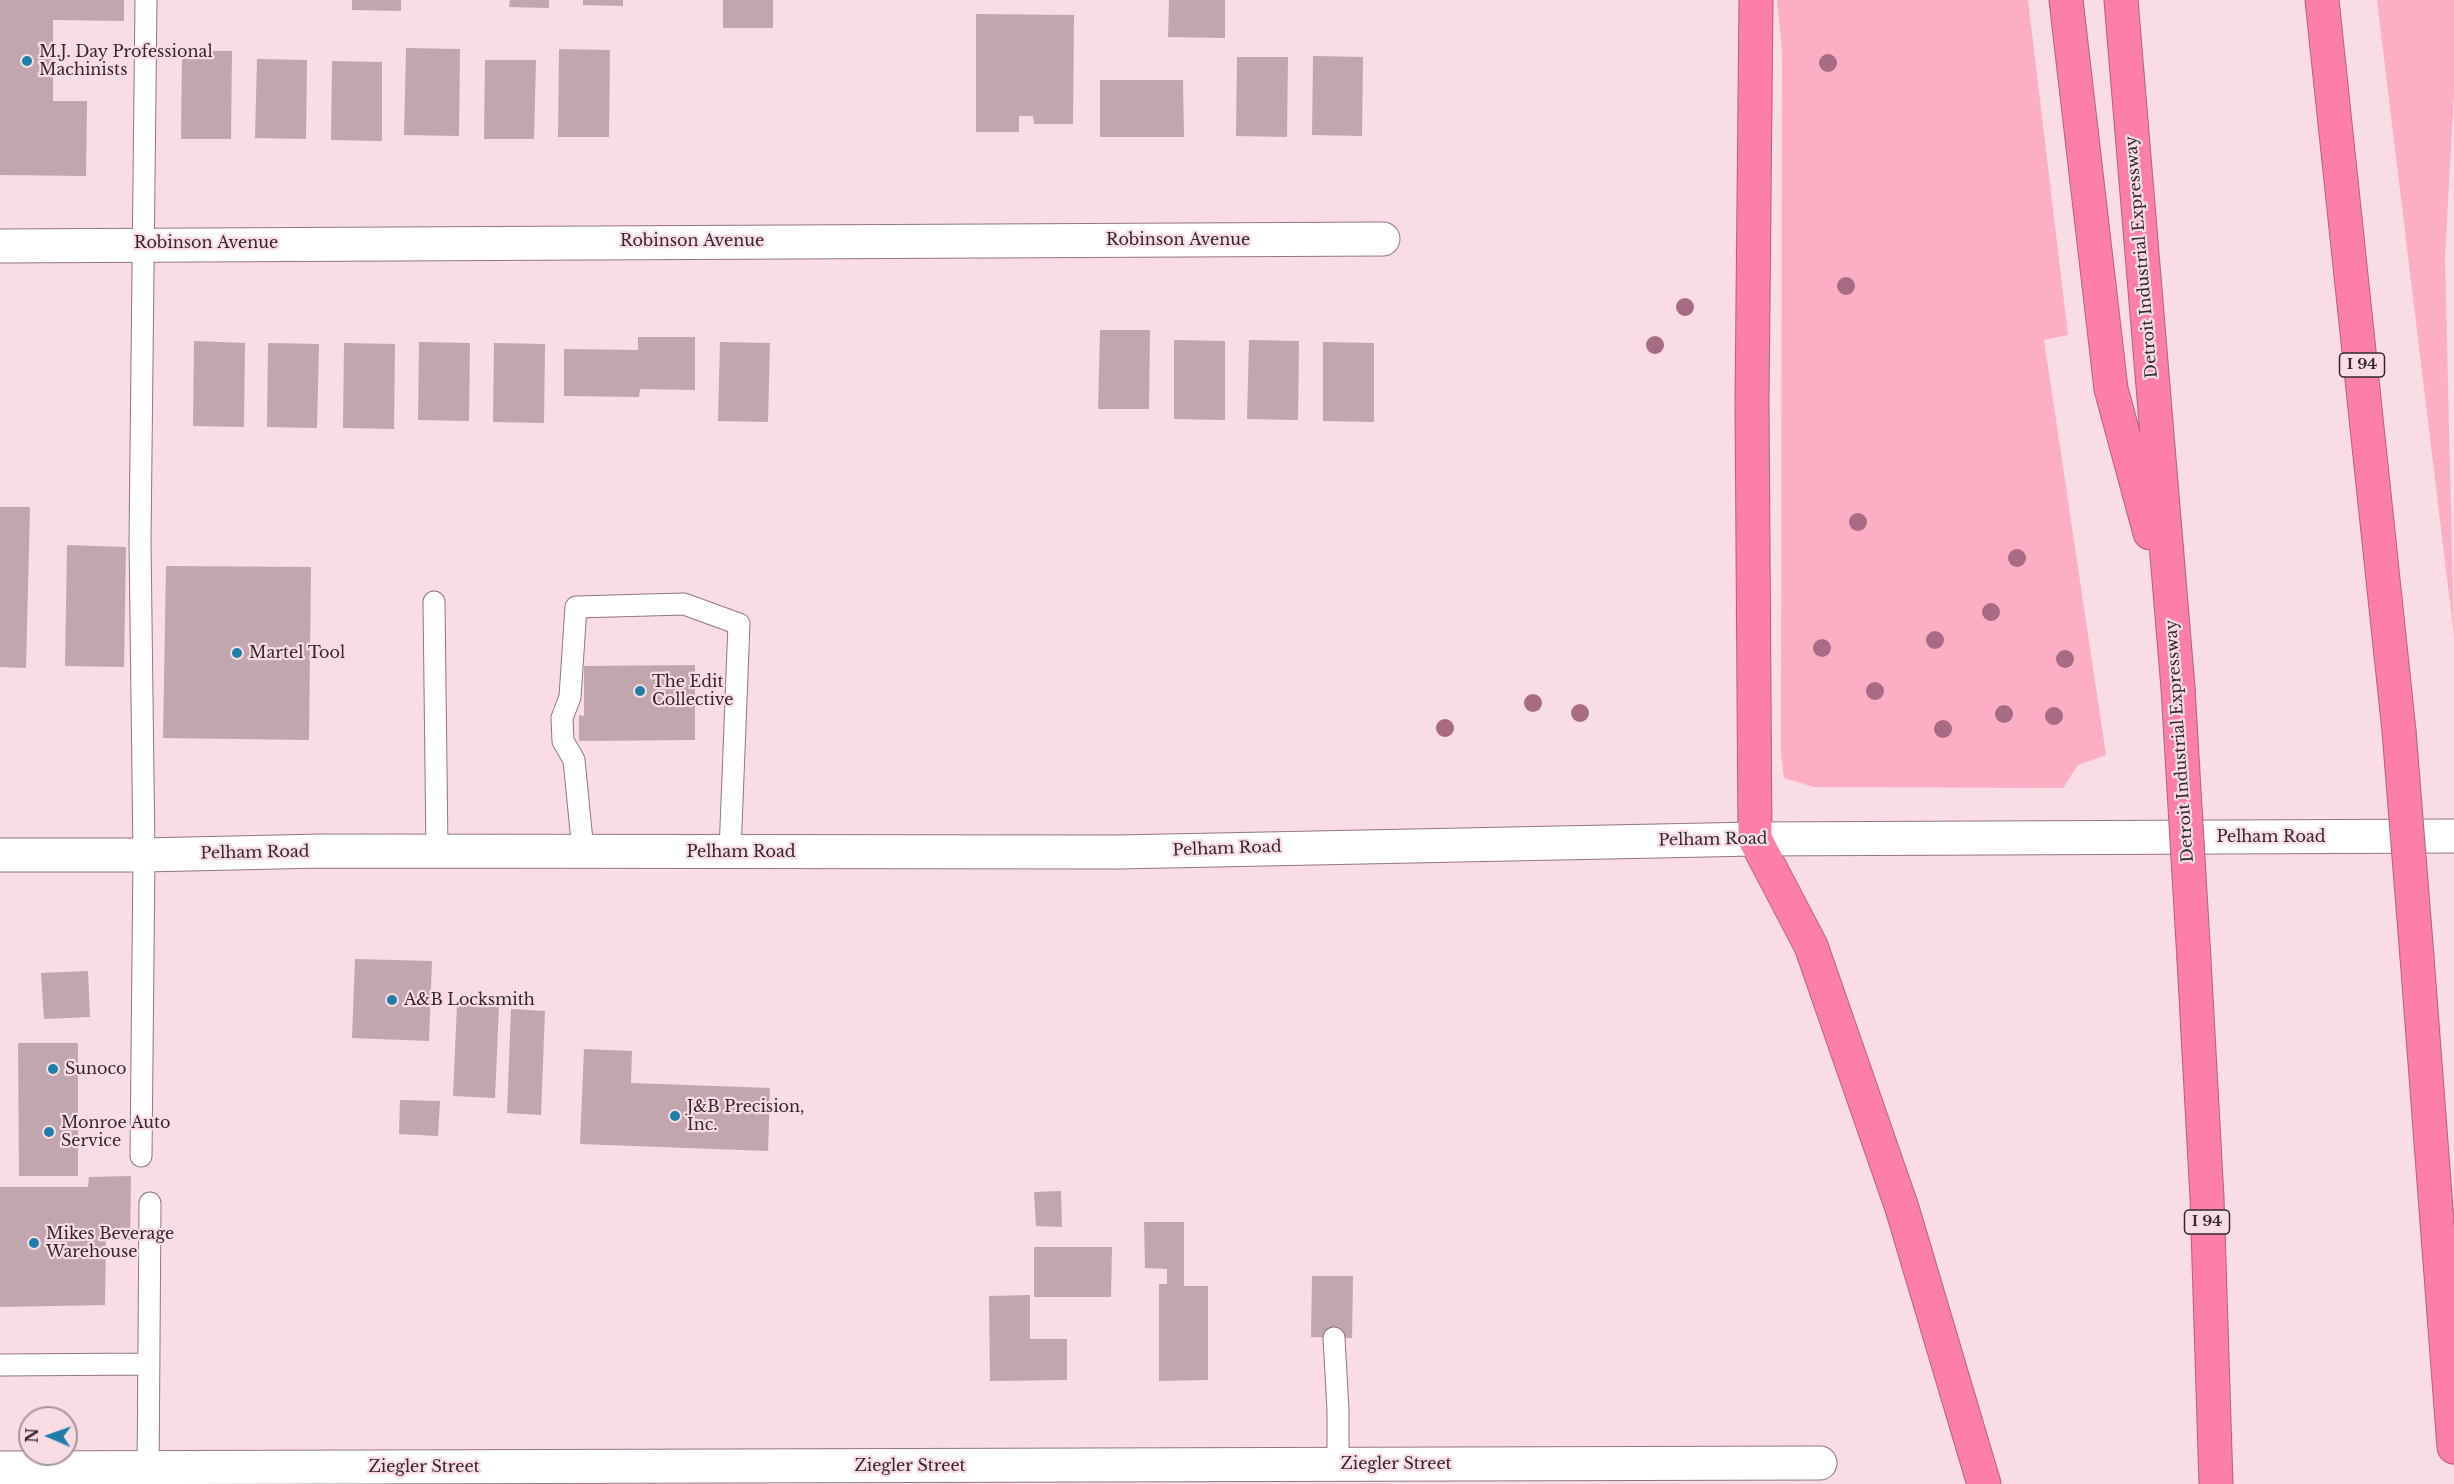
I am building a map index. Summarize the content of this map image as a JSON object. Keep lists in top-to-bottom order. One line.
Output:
{"streets":{"highway":["Detroit Industrial Expressway","I 94"],"street":["Robinson Avenue","Pelham Road","Ziegler Street"]},"places":["M.J. Day Professional Machinists","Martel Tool","The Edit Collective","A&B Locksmith","Sunoco","J&B Precision, Inc.","Monroe Auto Service","Mikes Beverage Warehouse"],"north":"left"}
